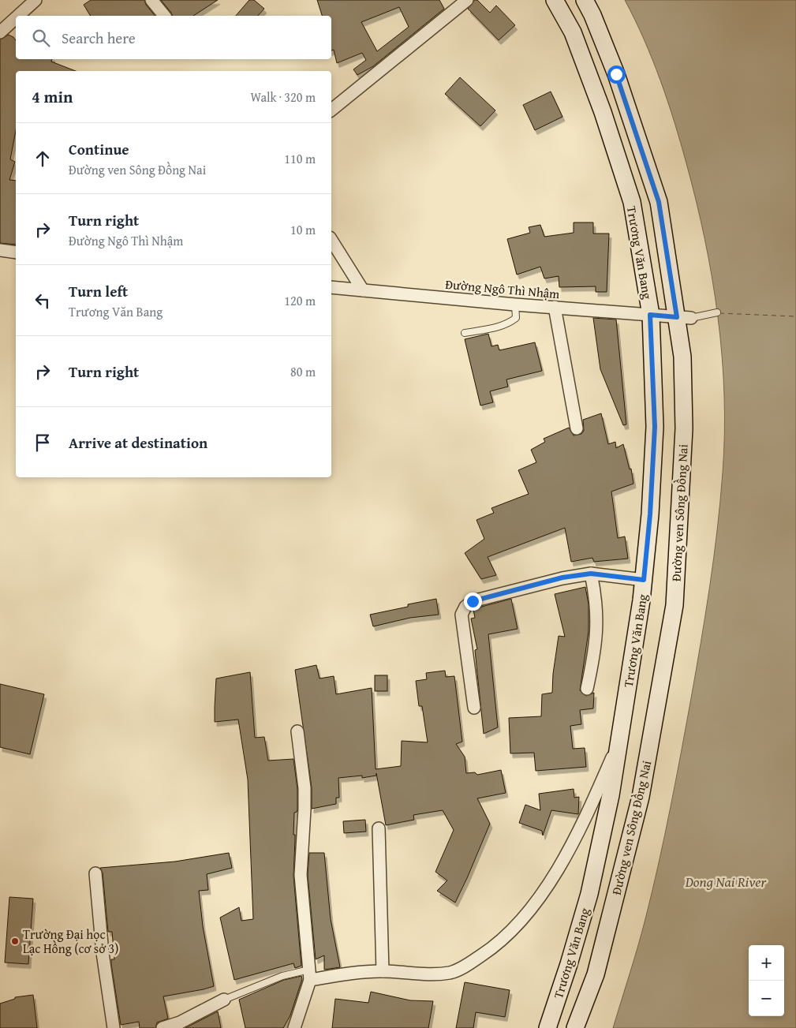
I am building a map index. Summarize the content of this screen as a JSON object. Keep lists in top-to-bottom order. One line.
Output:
{"streets":{"main road":["Trương Văn Bang","Đường ven Sông Đồng Nai"],"street":["Đường Ngô Thì Nhậm"]},"crossings":[["Trương Văn Bang","Đường Ngô Thì Nhậm"],["Đường Ngô Thì Nhậm","Đường ven Sông Đồng Nai"]],"water":["Dong Nai River"],"places":["Trường Đại học Lạc Hồng (cơ sở 3)"],"page":{"search":"Search here","heading":["4 min","Walk · 320 m"],"list":[["Continue","Đường ven Sông Đồng Nai","110 m"],["Turn right","Đường Ngô Thì Nhậm","10 m"],["Turn left","Trương Văn Bang","120 m"],["Turn right","80 m"],"Arrive at destination"],"map_buttons":["+","−"]}}
